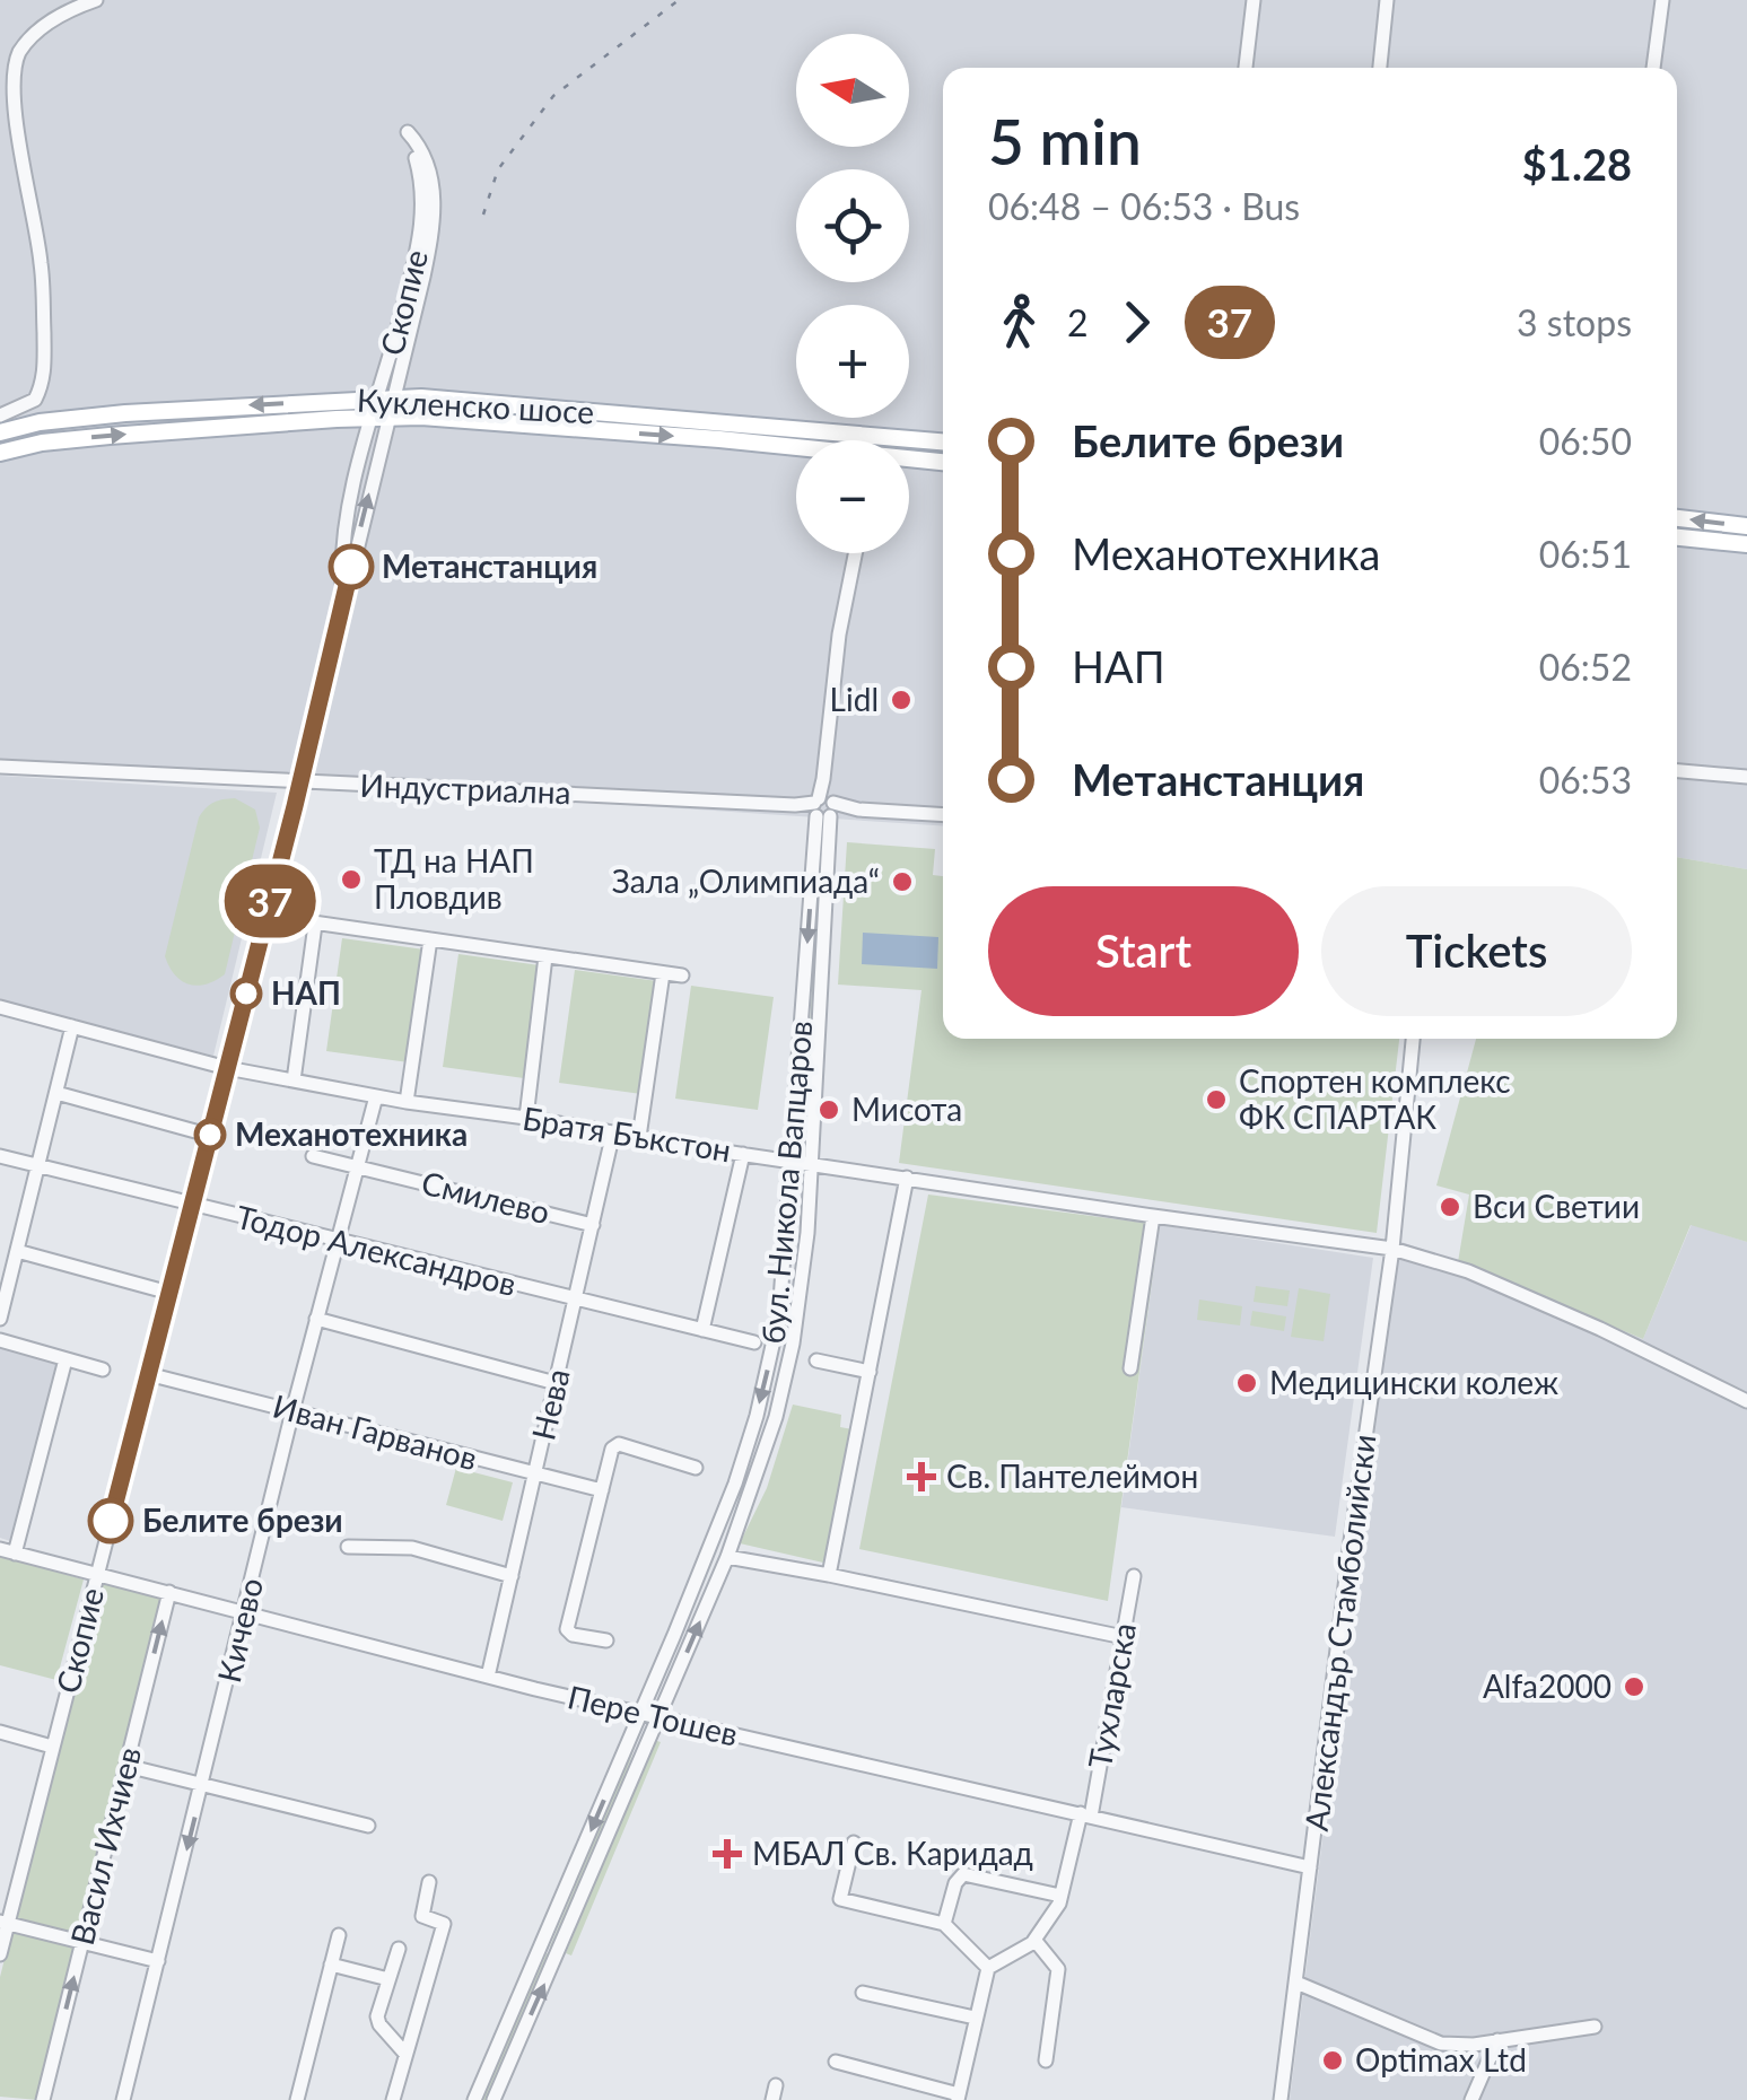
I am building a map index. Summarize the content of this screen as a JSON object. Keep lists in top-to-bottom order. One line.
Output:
{"streets":{"main road":["Кукленско шосе"],"street":["Скопие","Индустриална","Братя Бъкстон","бул. Никола Вапцаров","Смилево","Тодор Александров","Нева","Иван Гарванов","Кичево","Александър Стамболийски","Тухларска","Пере Тошев","Васил Ихчиев"]},"crossings":[["Скопие","Кукленско шосе"],["Скопие","Индустриална"],["Скопие","Братя Бъкстон"],["Скопие","Тодор Александров"],["Скопие","Иван Гарванов"],["Скопие","Пере Тошев"],["Индустриална","бул. Никола Вапцаров"],["Братя Бъкстон","бул. Никола Вапцаров"],["Братя Бъкстон","Нева"],["Братя Бъкстон","Кичево"],["бул. Никола Вапцаров","Пере Тошев"],["Смилево","Нева"],["Смилево","Кичево"],["Тодор Александров","Нева"],["Тодор Александров","Кичево"],["Нева","Иван Гарванов"],["Нева","Пере Тошев"],["Иван Гарванов","Кичево"],["Кичево","Пере Тошев"],["Александър Стамболийски","Пере Тошев"],["Тухларска","Пере Тошев"],["Пере Тошев","Васил Ихчиев"]],"one_way":["Васил Ихчиев"],"places":{"other":["Метанстанция","Lidl","ТД на НАП Пловдив","Зала „Олимпиада“","НАП","Спортен комплекс ФК СПАРТАК","Мисота","Механотехника","Вси Светии","Медицински колеж","Белите брези","Alfa2000","Optimax Ltd"],"health":["Св. Пантелеймон","МБАЛ Св. Каридад"]},"lines":["bus line 37"],"north":"left","page":{"on_map":"37","map_buttons":["+","−"],"heading":["5 min","06:48 – 06:53 · Bus","$1.28"],"legs":["2","37","3 stops"],"list":[{"name":"Белите брези","value":"06:50"},{"name":"Механотехника","value":"06:51"},{"name":"НАП","value":"06:52"},{"name":"Метанстанция","value":"06:53"}],"buttons":["Start","Tickets"]}}
